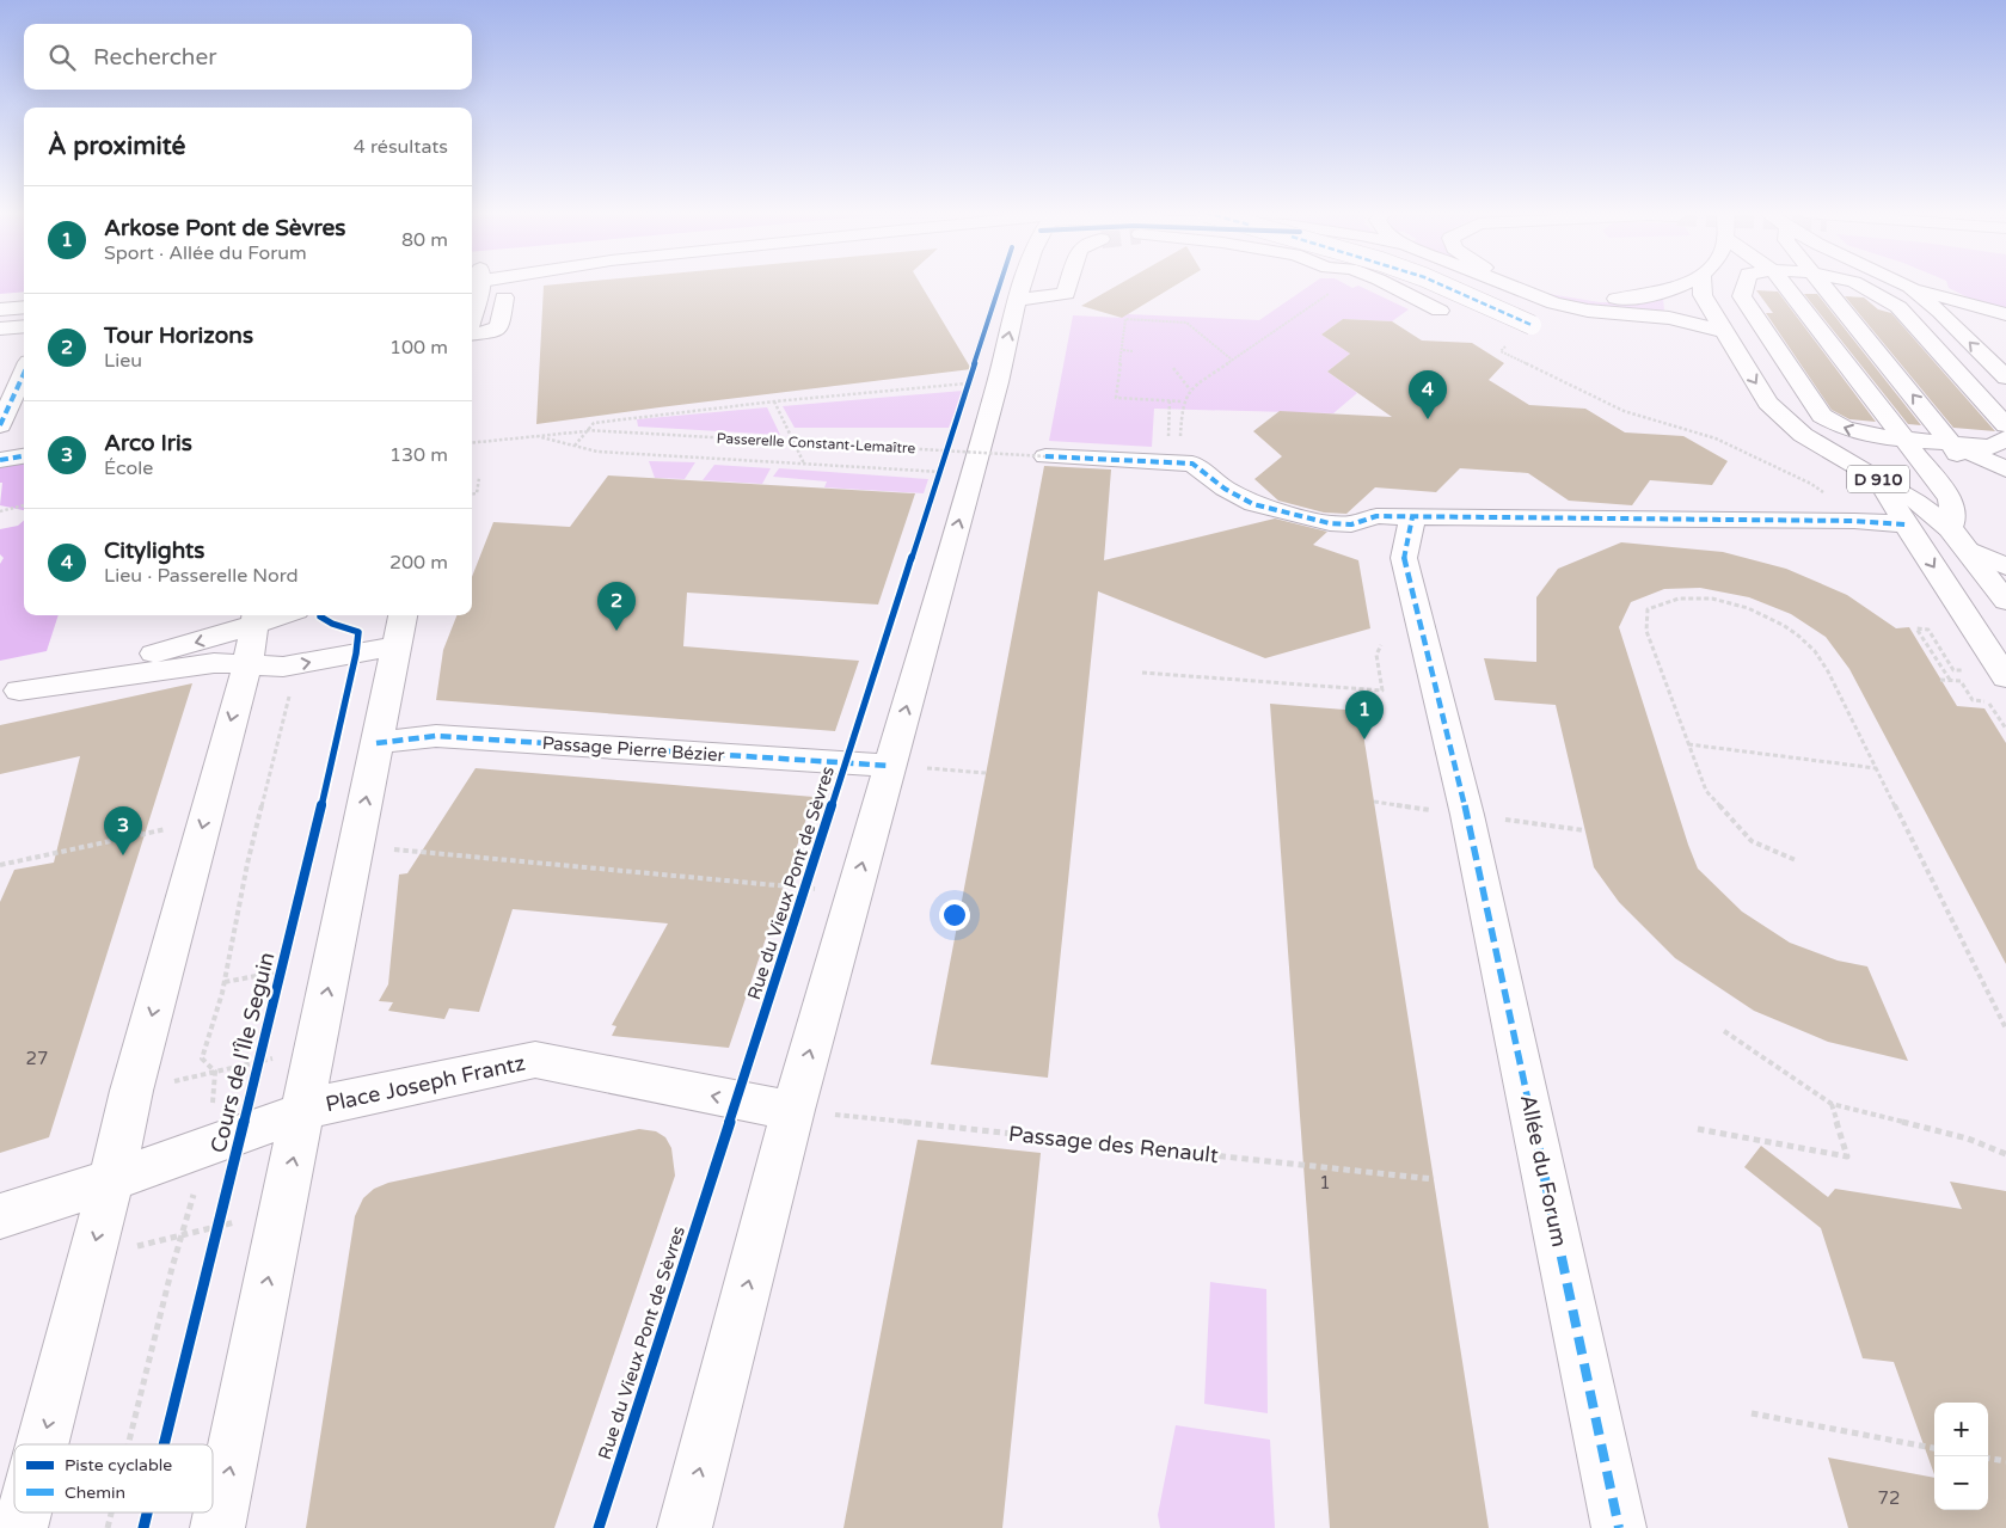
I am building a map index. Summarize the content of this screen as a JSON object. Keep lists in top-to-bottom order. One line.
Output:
{"streets":{"street":["D 910","Passage Pierre Bézier","Place Joseph Frantz","Allée du Forum"],"path":["Passerelle Constant-Lemaître","Passage des Renault"],"cycle path":["Rue du Vieux Pont de Sèvres","Cours de l'Île Seguin"]},"crossings":[["Cours de l'Île Seguin","Place Joseph Frantz"],["Place Joseph Frantz","Passage des Renault"]],"one_way":["Place Joseph Frantz"],"house_numbers":["27","1","72"],"legend":["Piste cyclable","Chemin"],"page":{"search":"Rechercher","heading":["À proximité","4 résultats"],"list":[{"mark":"1","name":"Arkose Pont de Sèvres","note":"Sport · Allée du Forum","value":"80 m"},{"mark":"2","name":"Tour Horizons","note":"Lieu","value":"100 m"},{"mark":"3","name":"Arco Iris","note":"École","value":"130 m"},{"mark":"4","name":"Citylights","note":"Lieu · Passerelle Nord","value":"200 m"}],"pins":["4","2","1","3"],"map_buttons":["+","−"]}}
